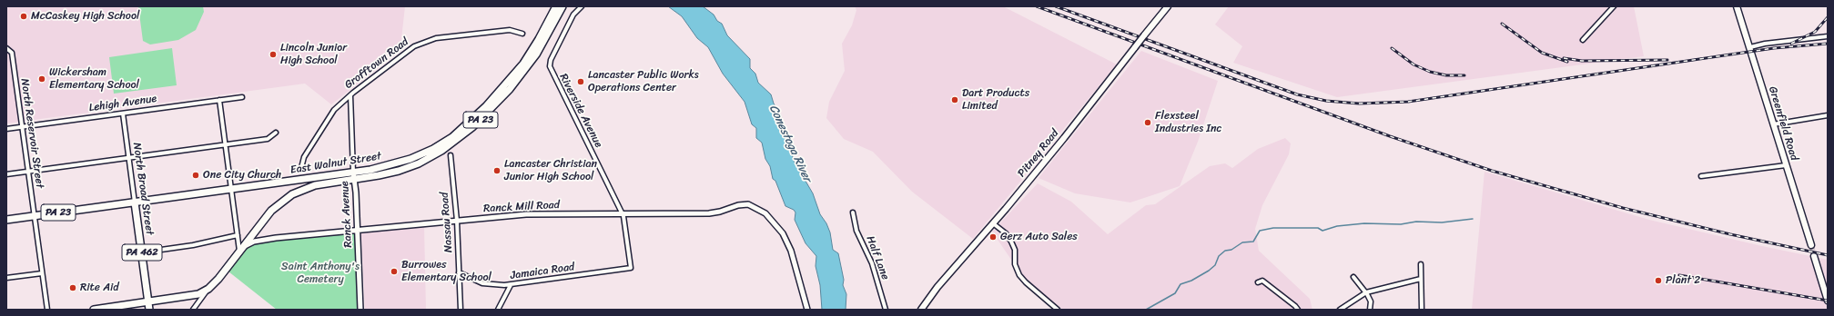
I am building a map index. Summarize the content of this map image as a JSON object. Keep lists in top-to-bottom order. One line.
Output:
{"streets":{"main road":["PA 23","Greenfield Road","Pitney Road","East Walnut Street","North Broad Street","PA 462"],"street":["Grofftown Road","Lehigh Avenue","Riverside Avenue","North Reservoir Street","Ranck Mill Road","Ranck Avenue","Nassau Road","Half Lane","Jamaica Road"]},"crossings":[["Grofftown Road","Ranck Avenue"],["Lehigh Avenue","North Reservoir Street"],["Lehigh Avenue","North Broad Street"],["Riverside Avenue","Ranck Mill Road"],["Riverside Avenue","Jamaica Road"],["PA 23","East Walnut Street"],["PA 23","North Broad Street"],["PA 23","Ranck Mill Road"],["North Reservoir Street","East Walnut Street"],["East Walnut Street","North Broad Street"],["East Walnut Street","Ranck Mill Road"],["East Walnut Street","Ranck Avenue"],["Ranck Mill Road","Ranck Avenue"],["Ranck Mill Road","Nassau Road"],["Nassau Road","Jamaica Road"]],"water":["Conestoga River"],"parks":["Saint Anthony's Cemetery"],"places":["McCaskey High School","Lincoln Junior High School","Wickersham Elementary School","Lancaster Public Works Operations Center","Dart Products Limited","Flexsteel Industries Inc","Lancaster Christian Junior High School","One City Church","Gerz Auto Sales","Burrowes Elementary School","Plant 2","Rite Aid"]}
